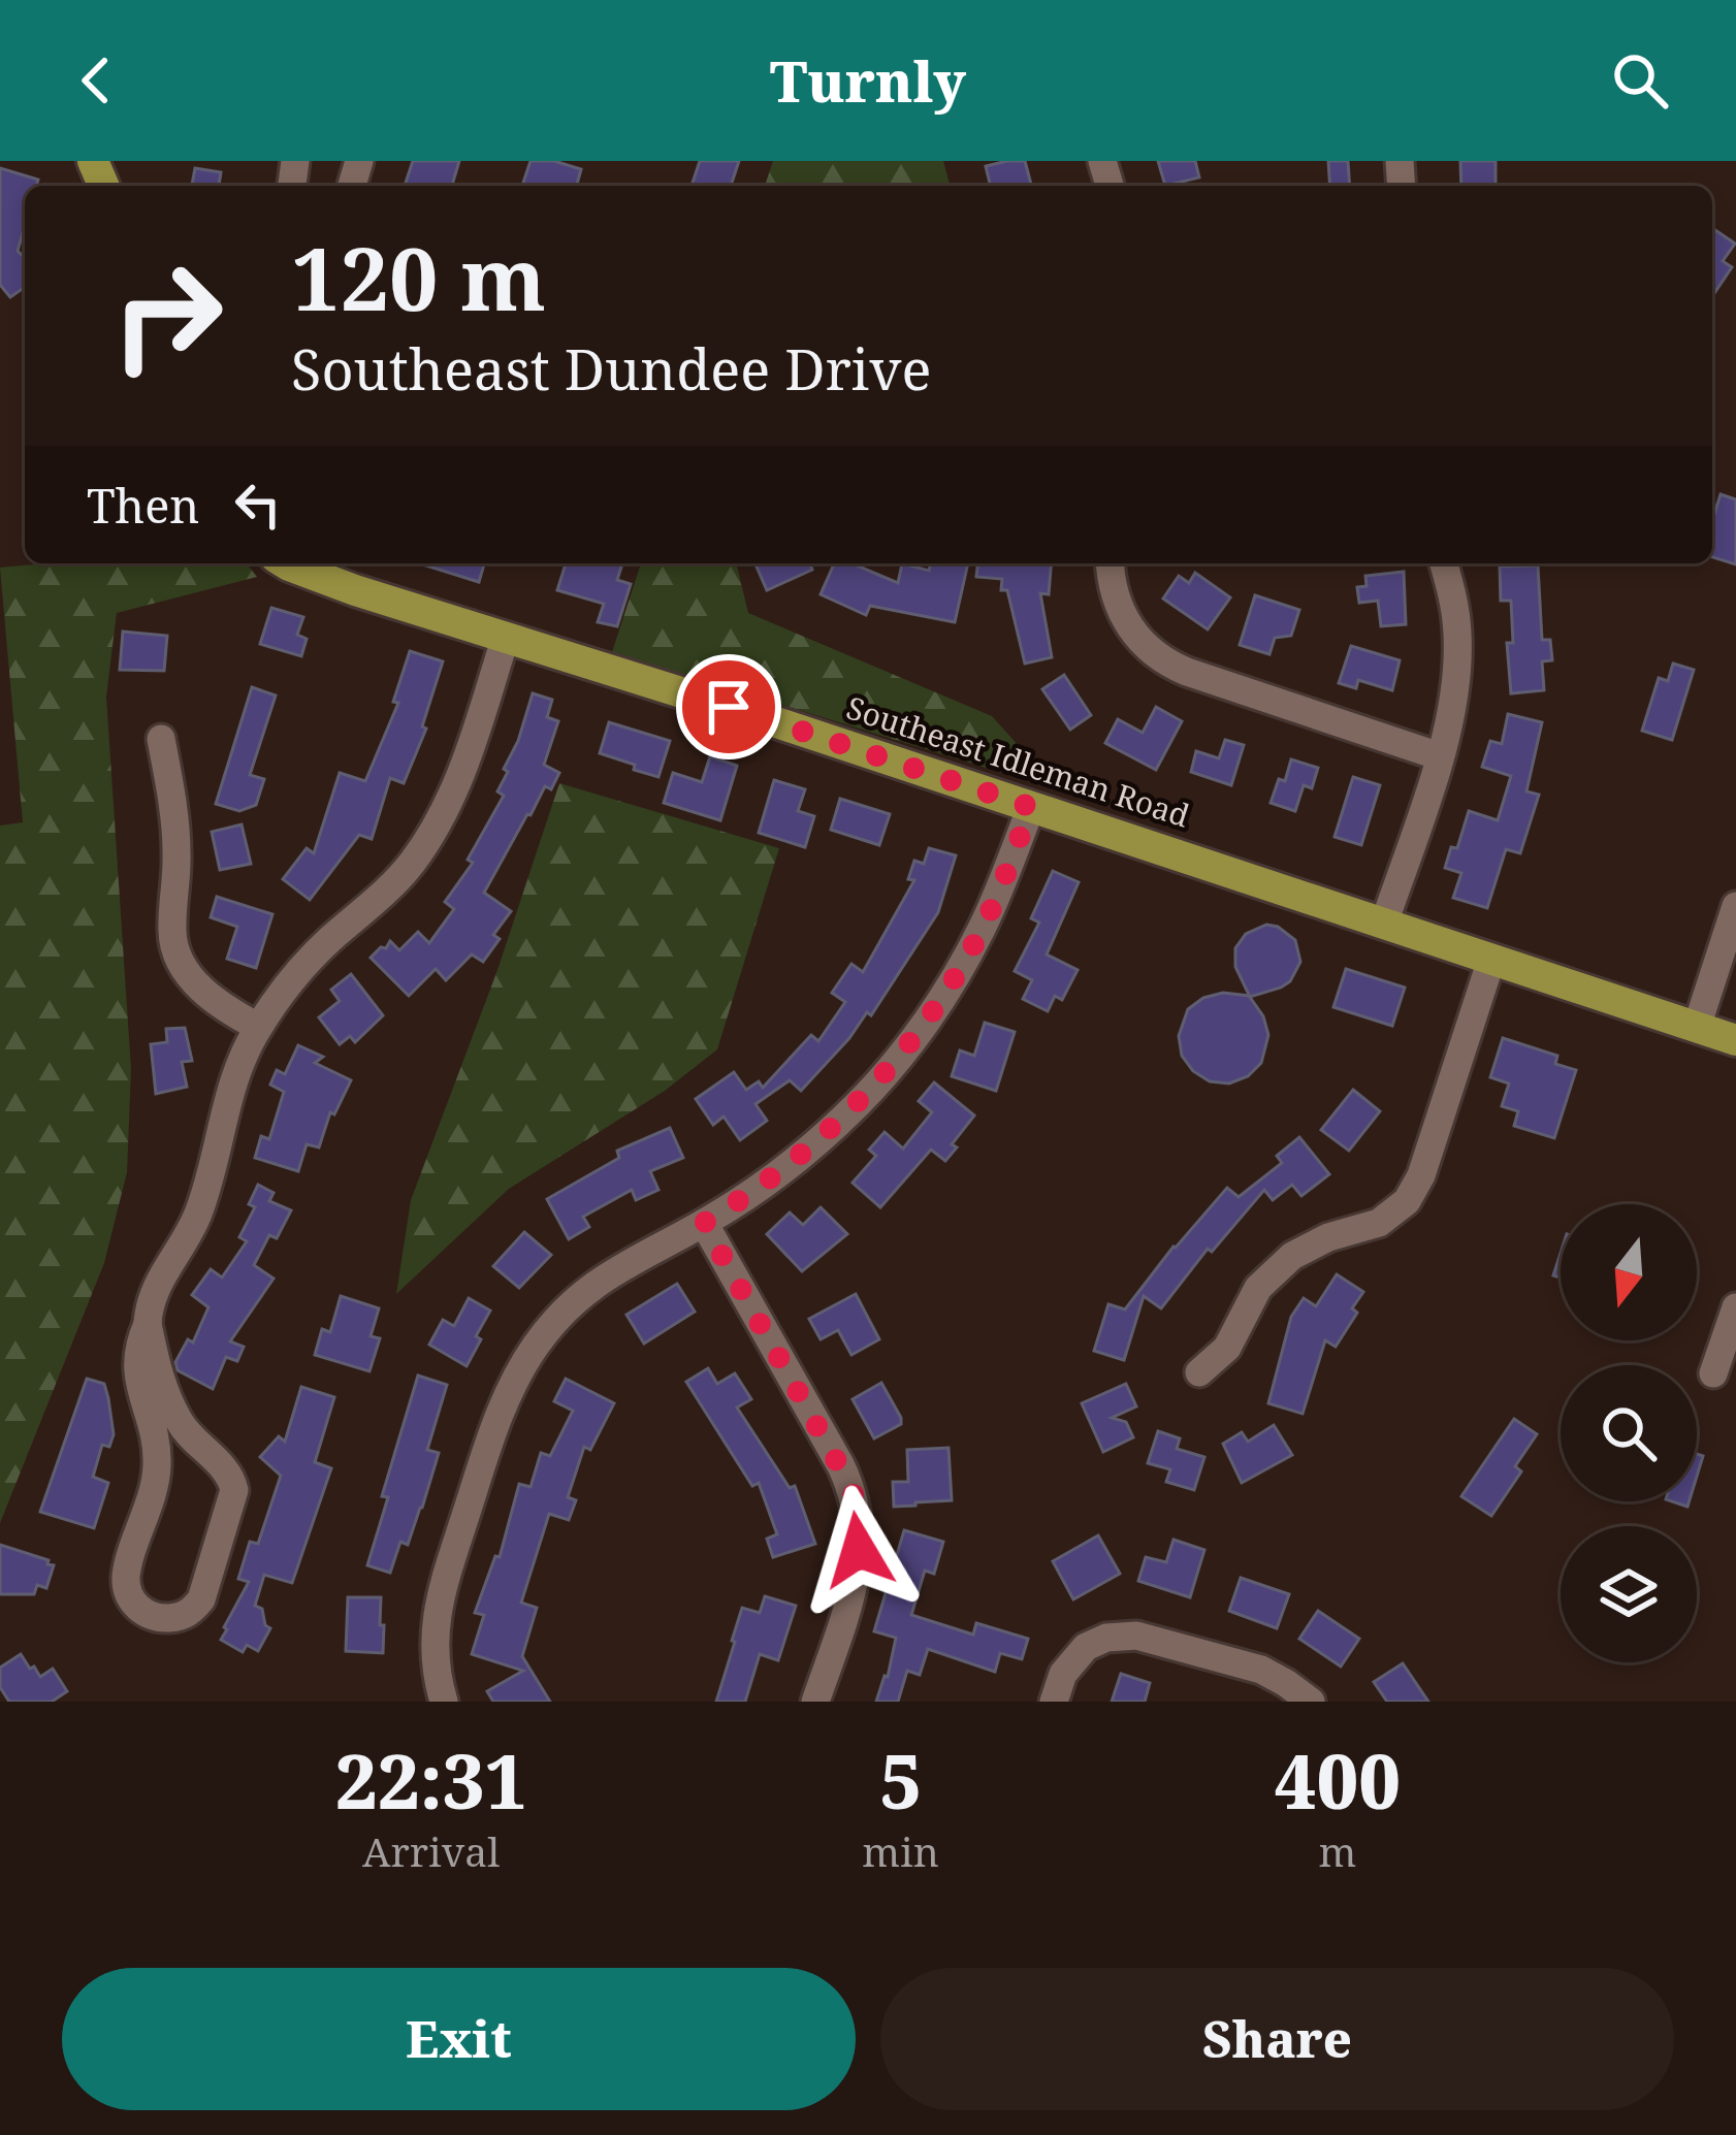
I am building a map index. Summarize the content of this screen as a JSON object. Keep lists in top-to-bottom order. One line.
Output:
{"streets":{"main road":["Southeast Idleman Road"]},"north":"bottom","page":{"header":"Turnly","turn":["120 m","Southeast Dundee Drive"],"then":"Then","eta":["22:31","Arrival","5","min","400","m"],"buttons":["Exit","Share"]}}
